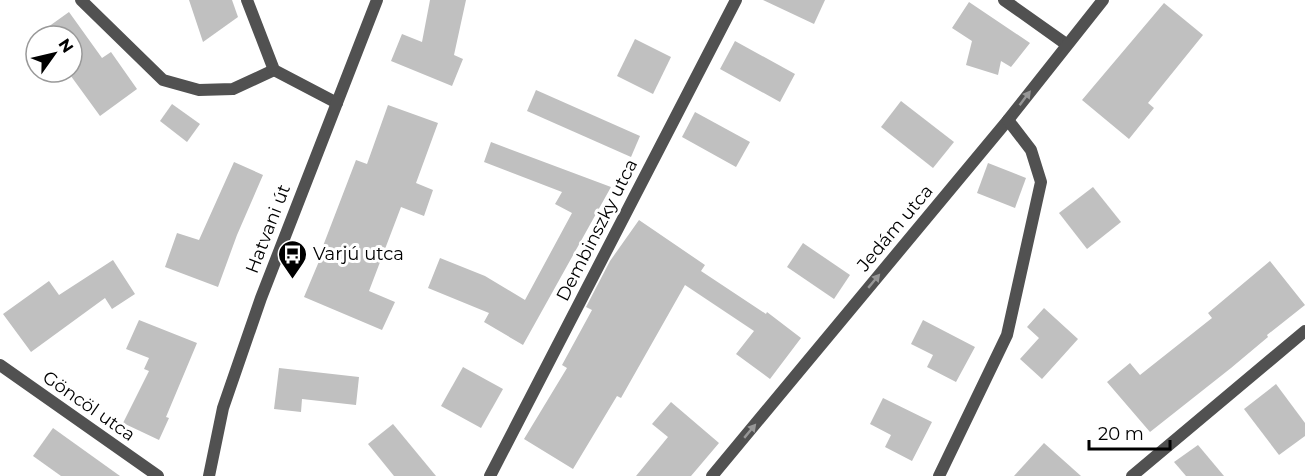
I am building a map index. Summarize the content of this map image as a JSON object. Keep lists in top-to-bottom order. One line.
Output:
{"streets":{"street":["Jedám utca","Hatvani út","Dembinszky utca","Göncöl utca"]},"one_way":["Jedám utca"],"places":{"bus stop":["Varjú utca"]},"scale_bar":"20 m","north":"top right"}
